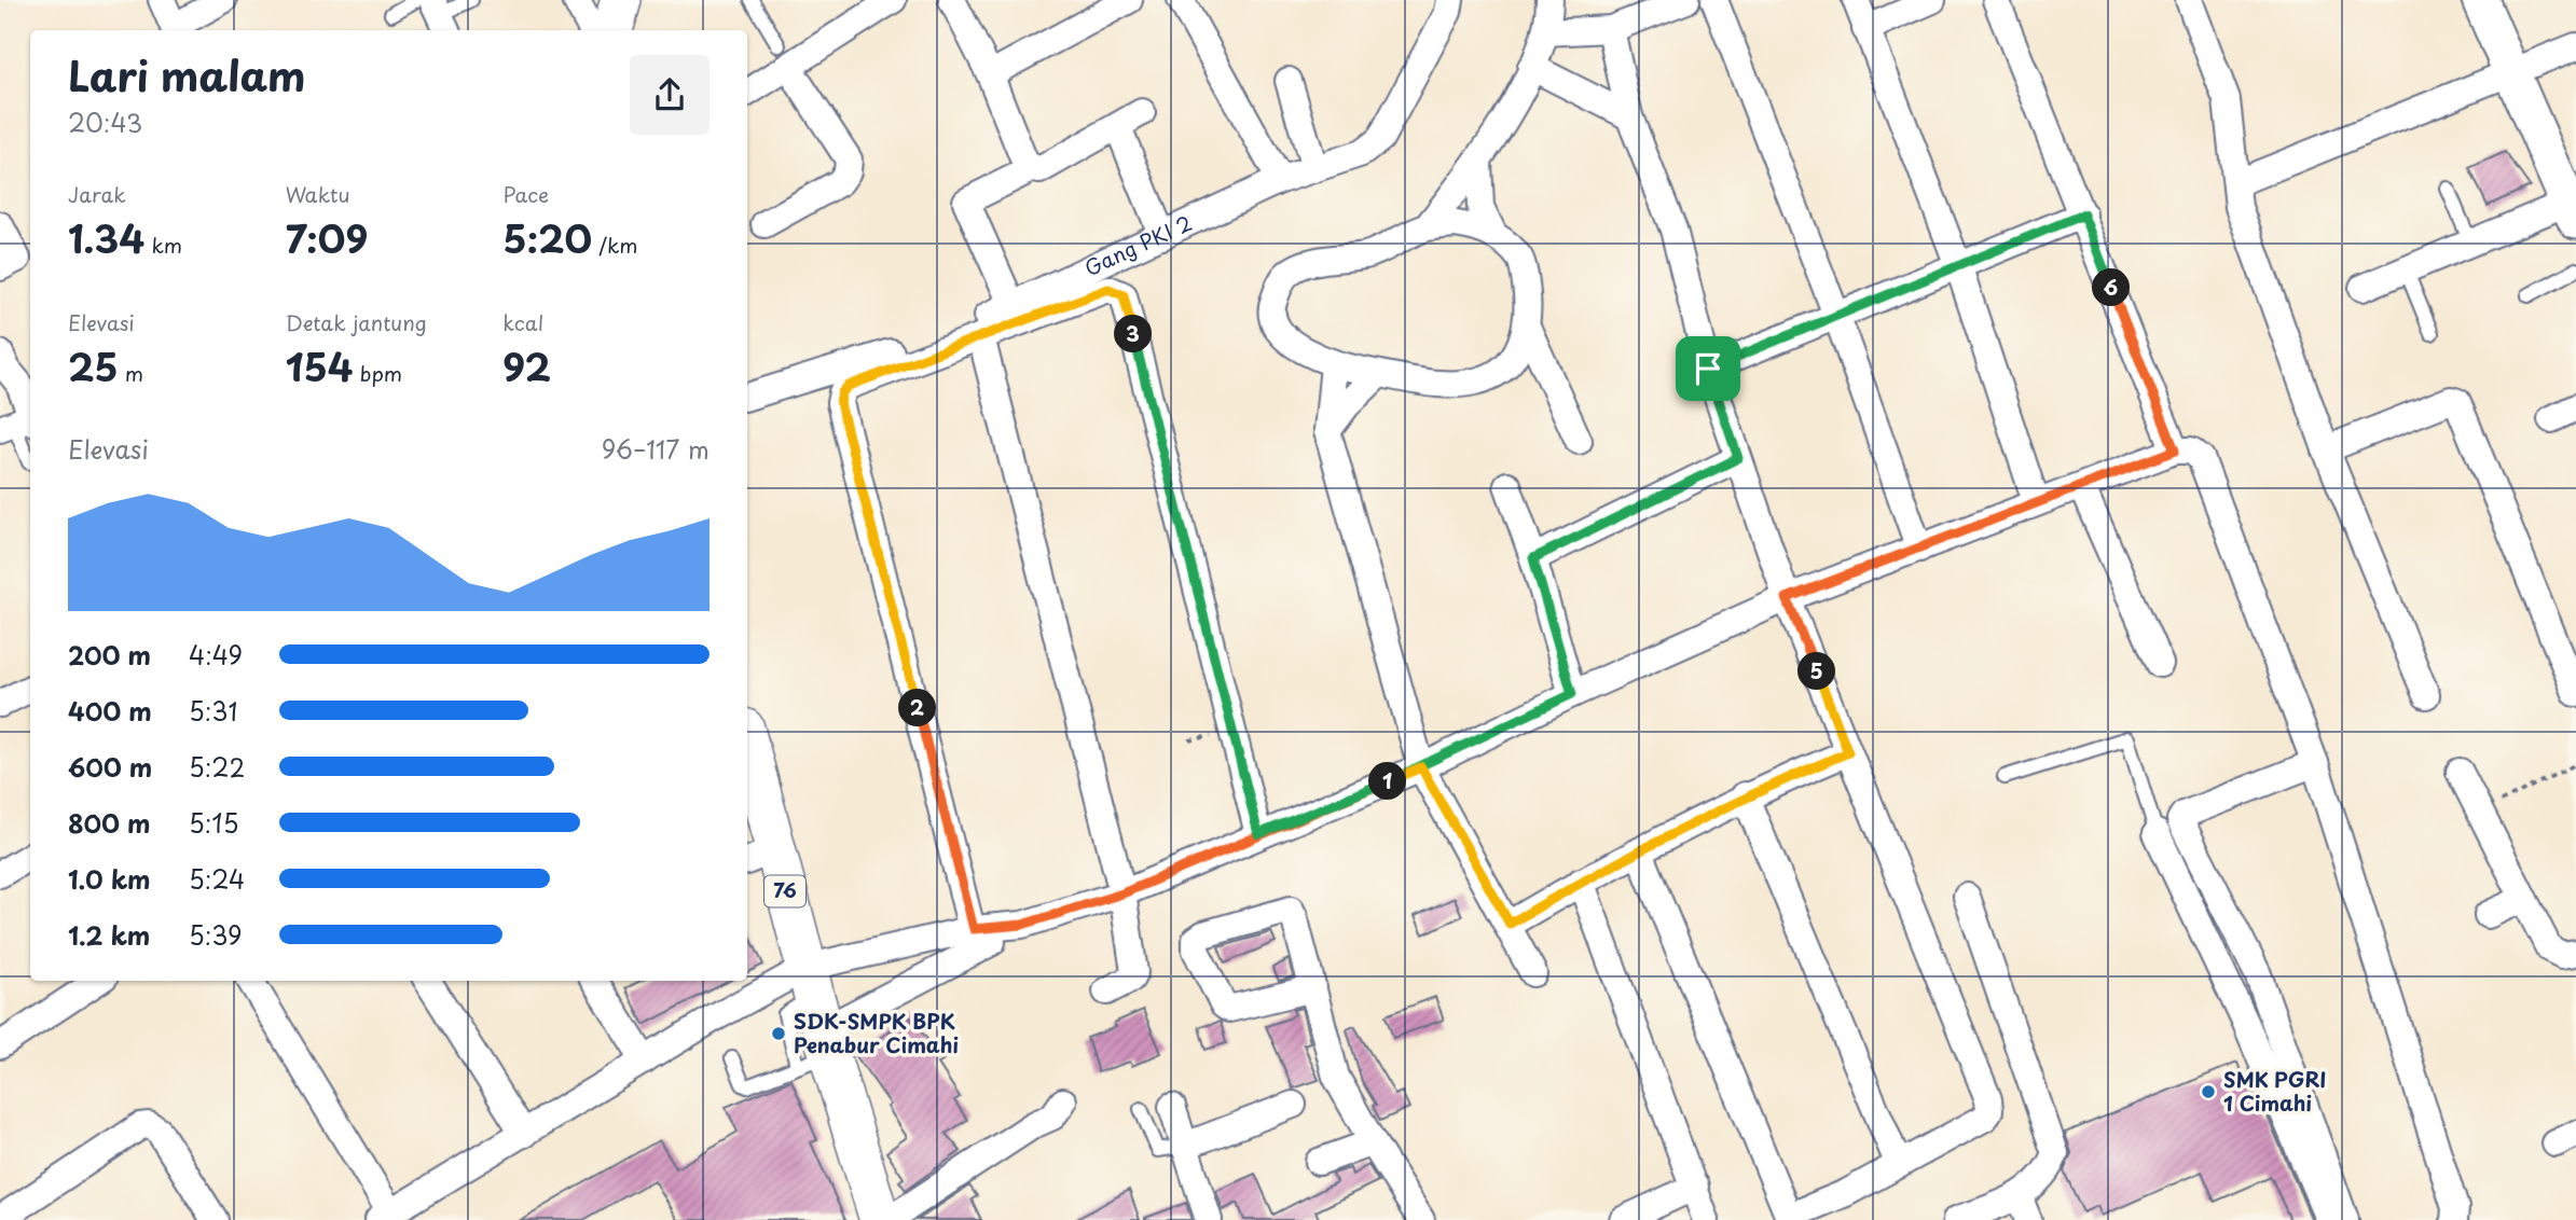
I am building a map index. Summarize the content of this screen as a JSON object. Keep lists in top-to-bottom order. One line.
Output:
{"streets":{"main road":["76"],"street":["Gang PKI 2"]},"places":["SDK-SMPK BPK Penabur Cimahi","SMK PGRI 1 Cimahi"],"page":{"heading":["Lari malam","20:43"],"stats":[["Jarak","1.34 km"],["Waktu","7:09"],["Pace","5:20 /km"],["Elevasi","25 m"],["Detak jantung","154 bpm"],["kcal","92"]],"pins":["6","3","5","2","1"],"chart":["Elevasi","96–117 m"],"list":[{"name":"200 m","note":"4:49"},{"name":"400 m","note":"5:31"},{"name":"600 m","note":"5:22"},{"name":"800 m","note":"5:15"},{"name":"1.0 km","note":"5:24"},{"name":"1.2 km","note":"5:39"}]}}
